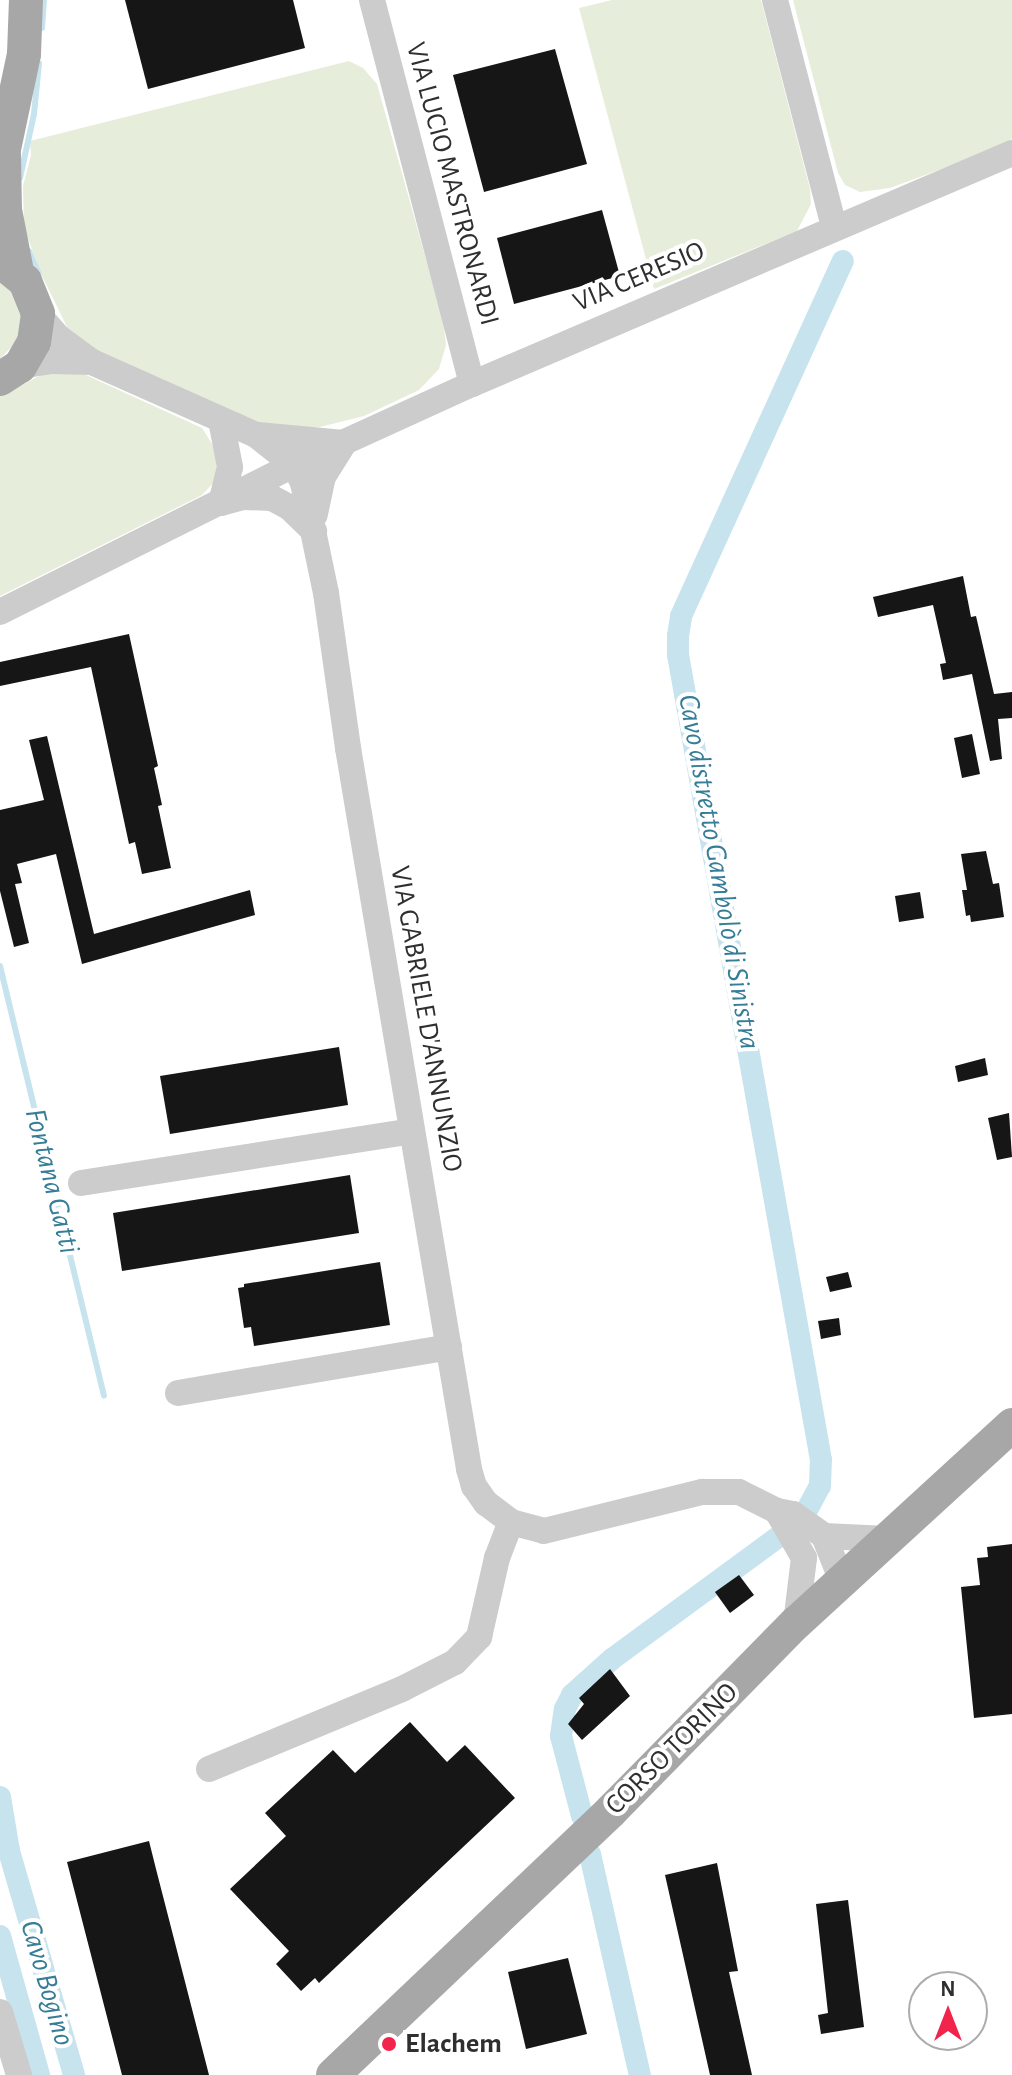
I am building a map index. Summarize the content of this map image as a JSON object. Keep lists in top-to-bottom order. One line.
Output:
{"streets":{"main road":["CORSO TORINO"],"street":["VIA LUCIO MASTRONARDI","VIA CERESIO","VIA GABRIELE D'ANNUNZIO"]},"crossings":[["VIA LUCIO MASTRONARDI","VIA CERESIO"],["VIA CERESIO","VIA GABRIELE D'ANNUNZIO"]],"water":["Cavo distretto Gambolò di Sinistra","Fontana Gatti","Cavo Bogino"],"places":["Elachem"],"north":"top"}
